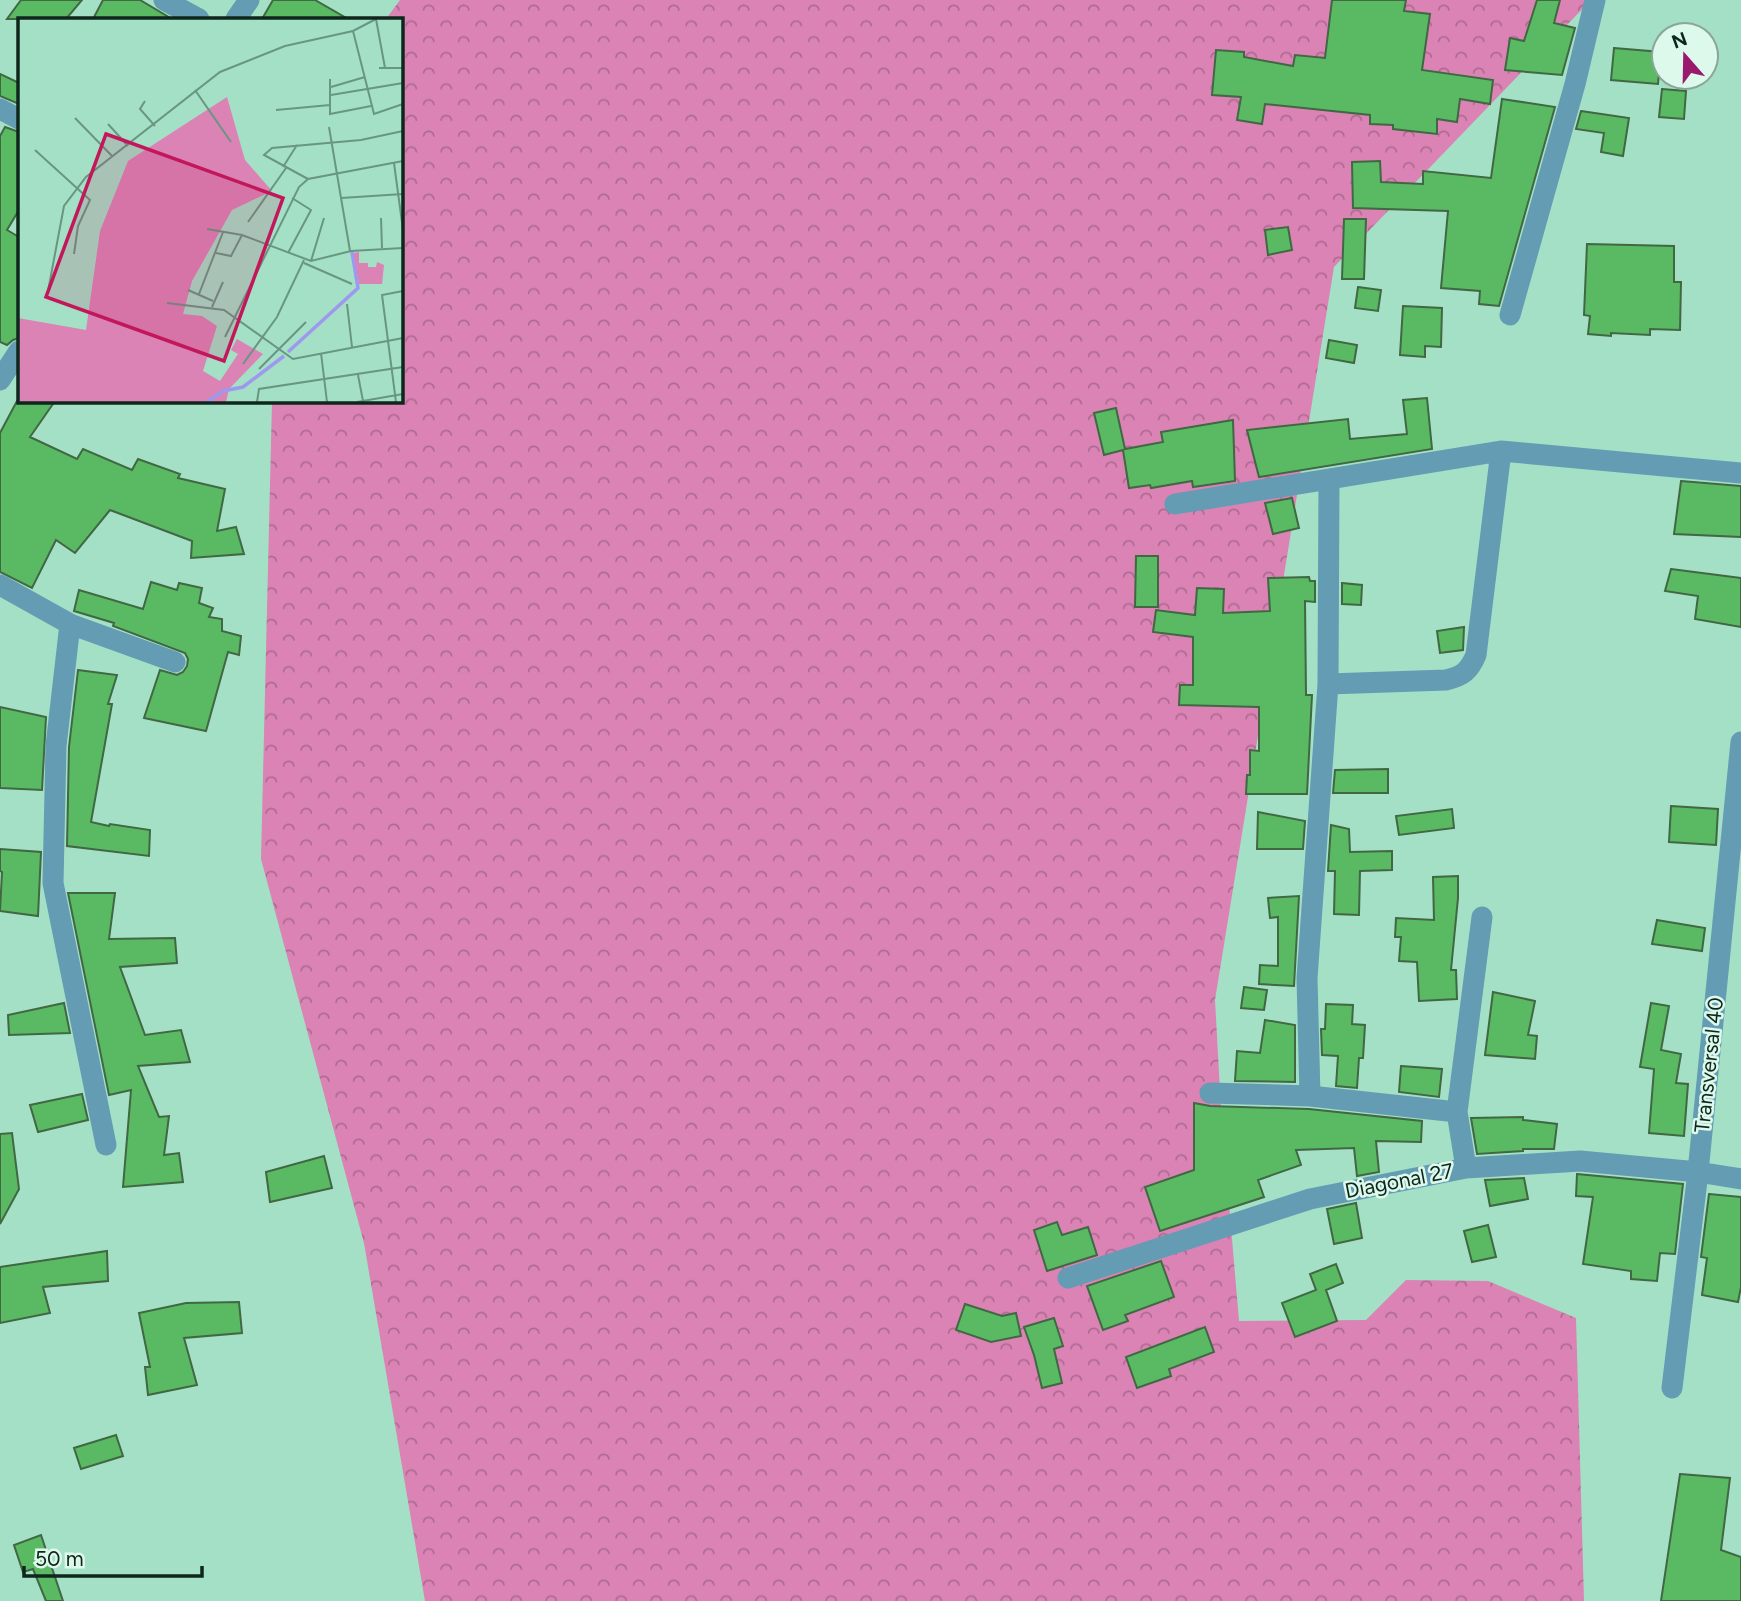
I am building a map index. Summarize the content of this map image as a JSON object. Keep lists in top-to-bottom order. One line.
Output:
{"streets":{"street":["Transversal 40","Diagonal 27"]},"crossings":[["Transversal 40","Diagonal 27"]],"scale_bar":"50 m","north":"top"}
